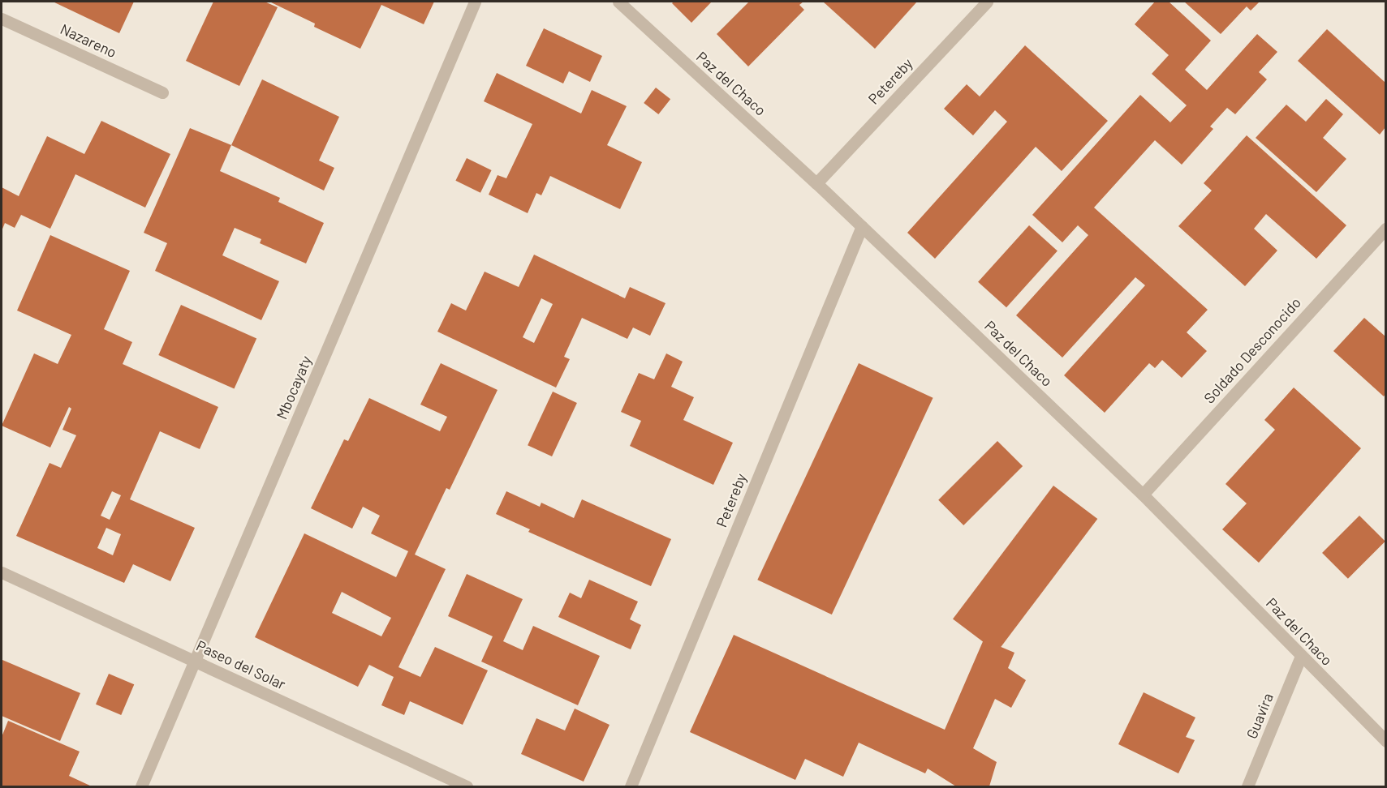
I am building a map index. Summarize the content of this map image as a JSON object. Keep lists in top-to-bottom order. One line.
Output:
{"streets":{"street":["Nazareno","Petereby","Paz del Chaco","Soldado Desconocido","Mbocayaty","Paseo del Solar","Guavira"]},"crossings":[["Petereby","Paz del Chaco"],["Paz del Chaco","Soldado Desconocido"],["Paz del Chaco","Guavira"],["Mbocayaty","Paseo del Solar"]]}
